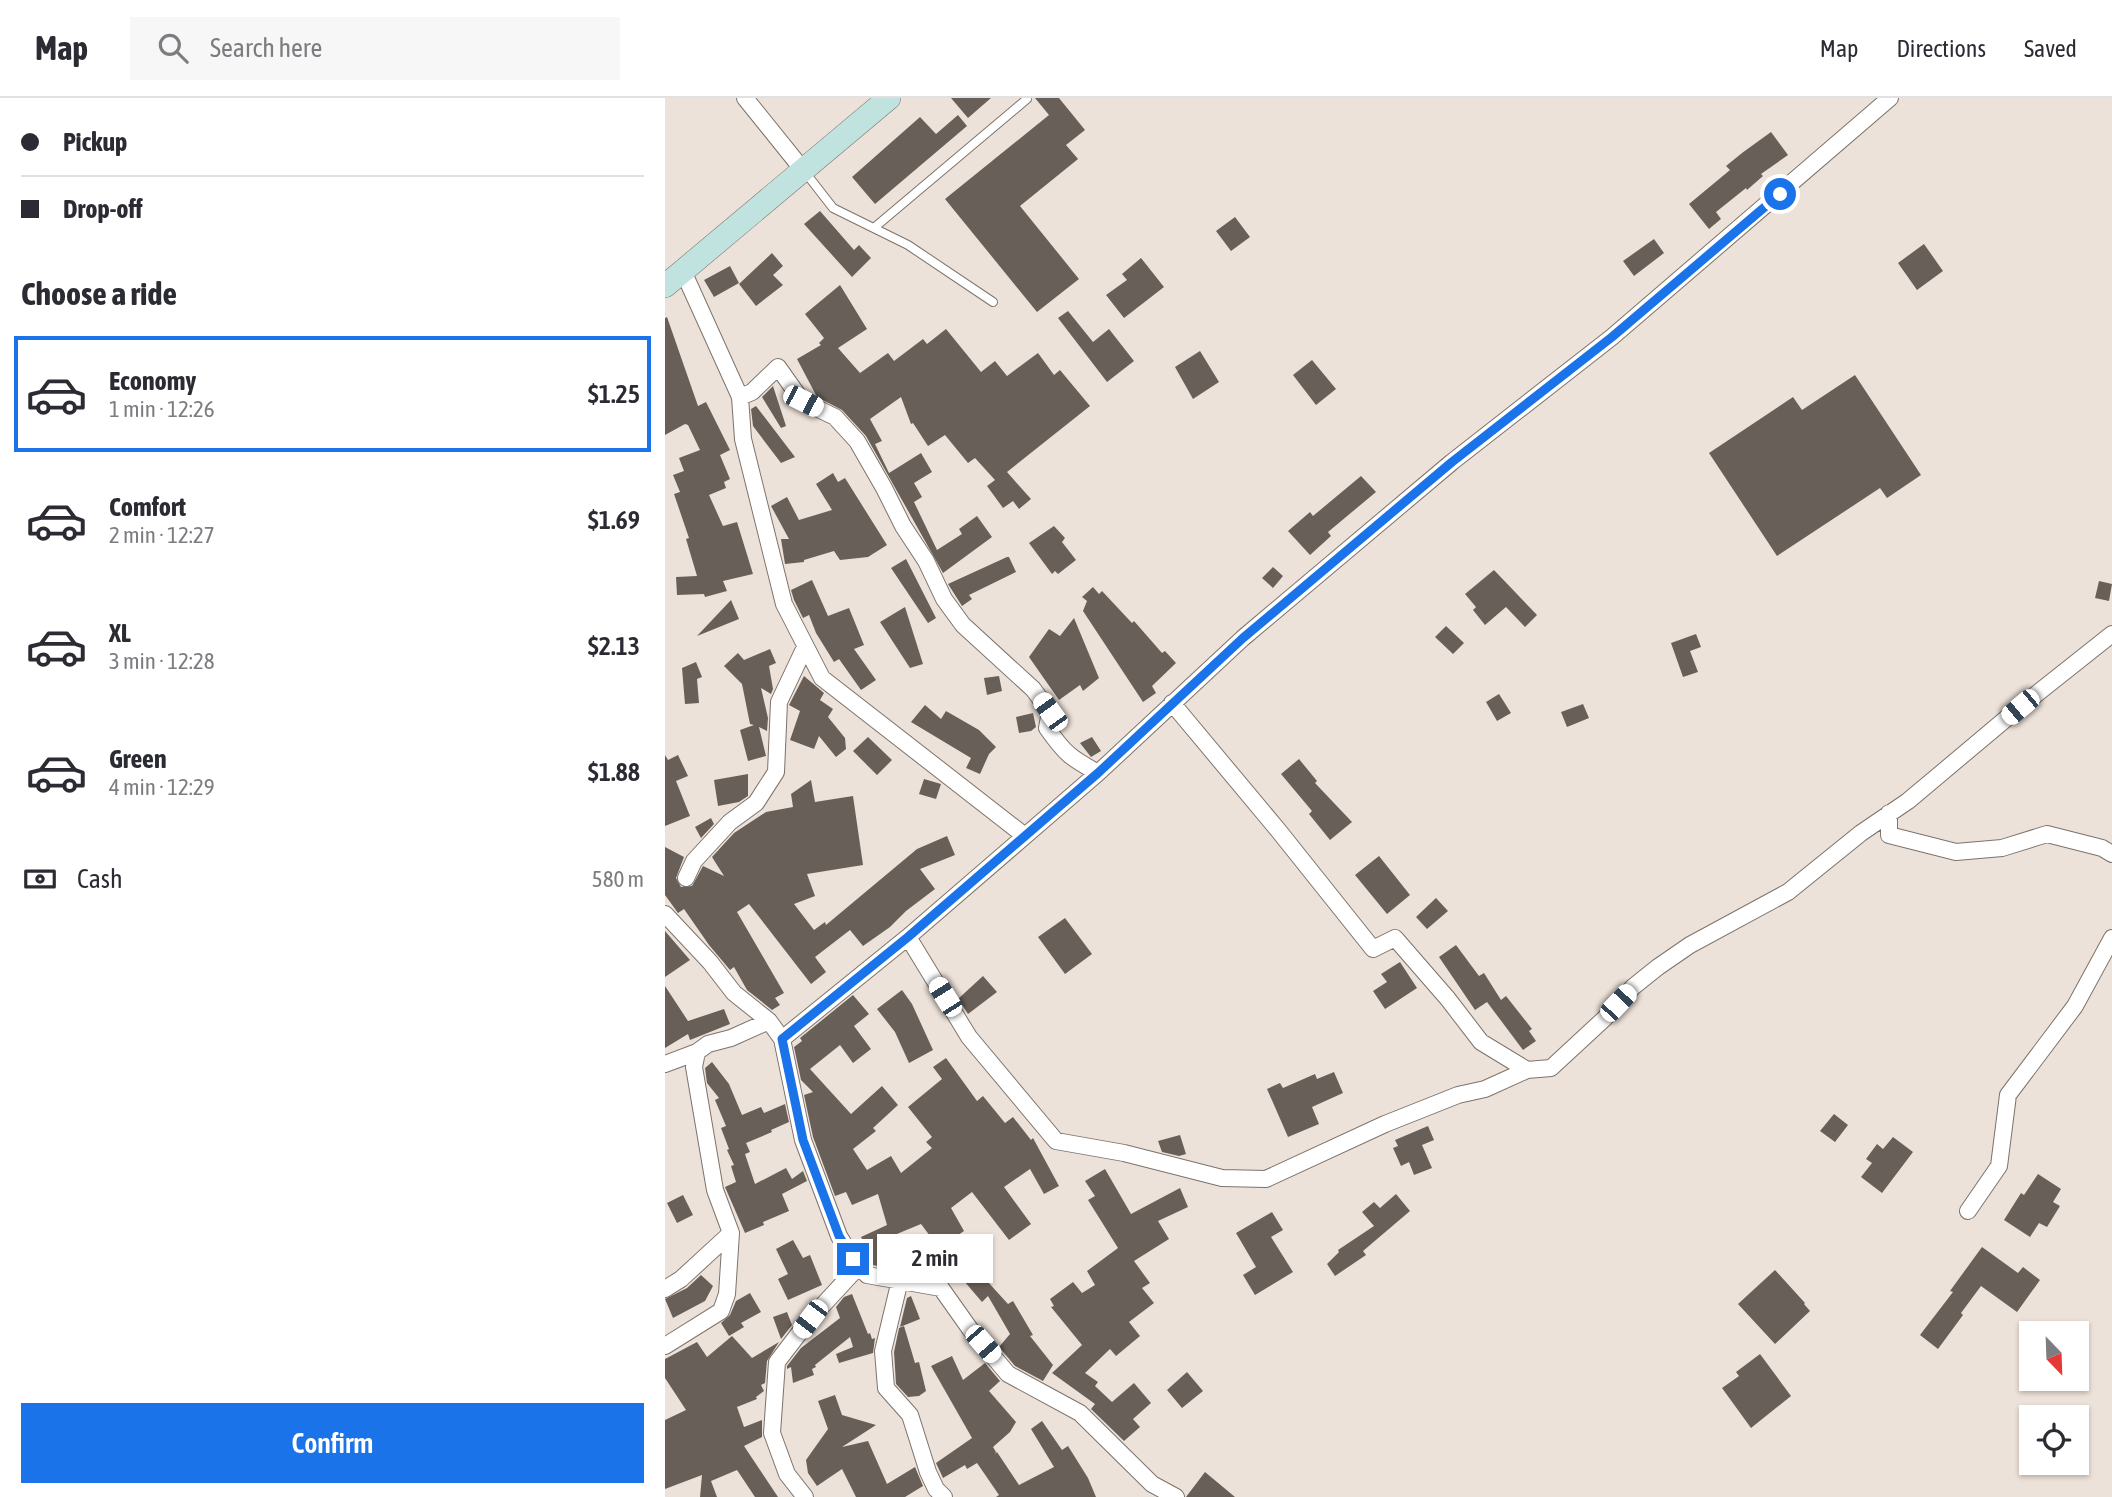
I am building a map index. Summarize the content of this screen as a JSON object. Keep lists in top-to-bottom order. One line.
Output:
{"north":"bottom right","page":{"header":"Map","search":"Search here","nav":["Map","Directions","Saved"],"banner":["Pickup","Drop-off"],"heading":"Choose a ride","list":[{"name":"Economy","note":"1 min · 12:26","value":"$1.25"},{"name":"Comfort","note":"2 min · 12:27","value":"$1.69"},{"name":"XL","note":"3 min · 12:28","value":"$2.13"},{"name":"Green","note":"4 min · 12:29","value":"$1.88"}],"pay":["Cash","580 m"],"bubble":"2 min","buttons":"Confirm"}}
